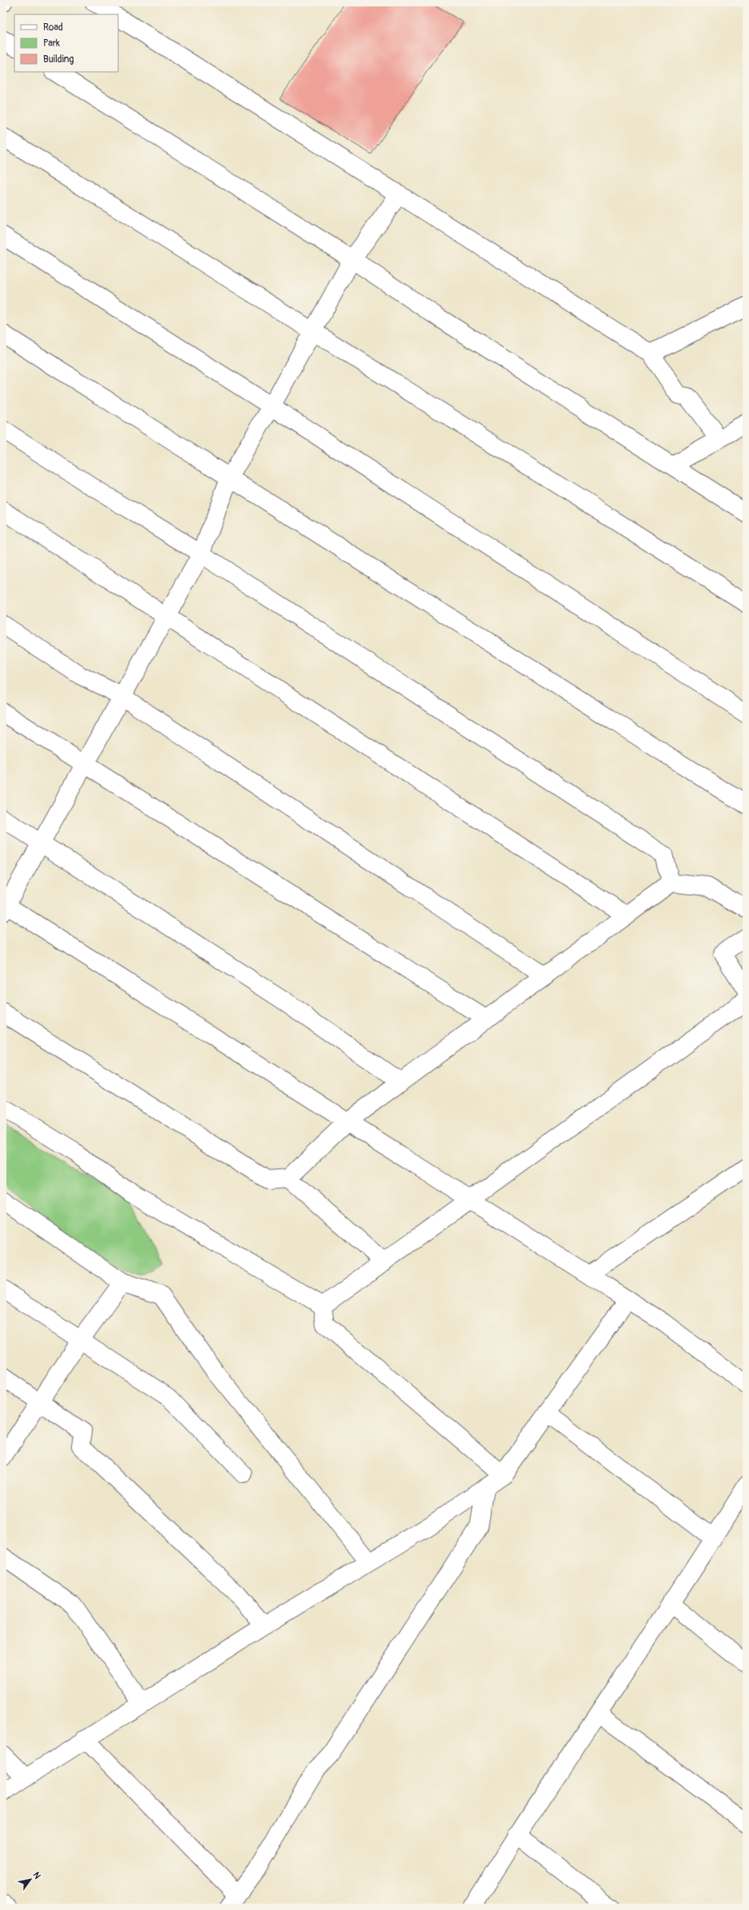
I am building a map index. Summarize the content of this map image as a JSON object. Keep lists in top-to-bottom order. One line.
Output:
{"legend":["Road","Park","Building"],"north":"top right"}
